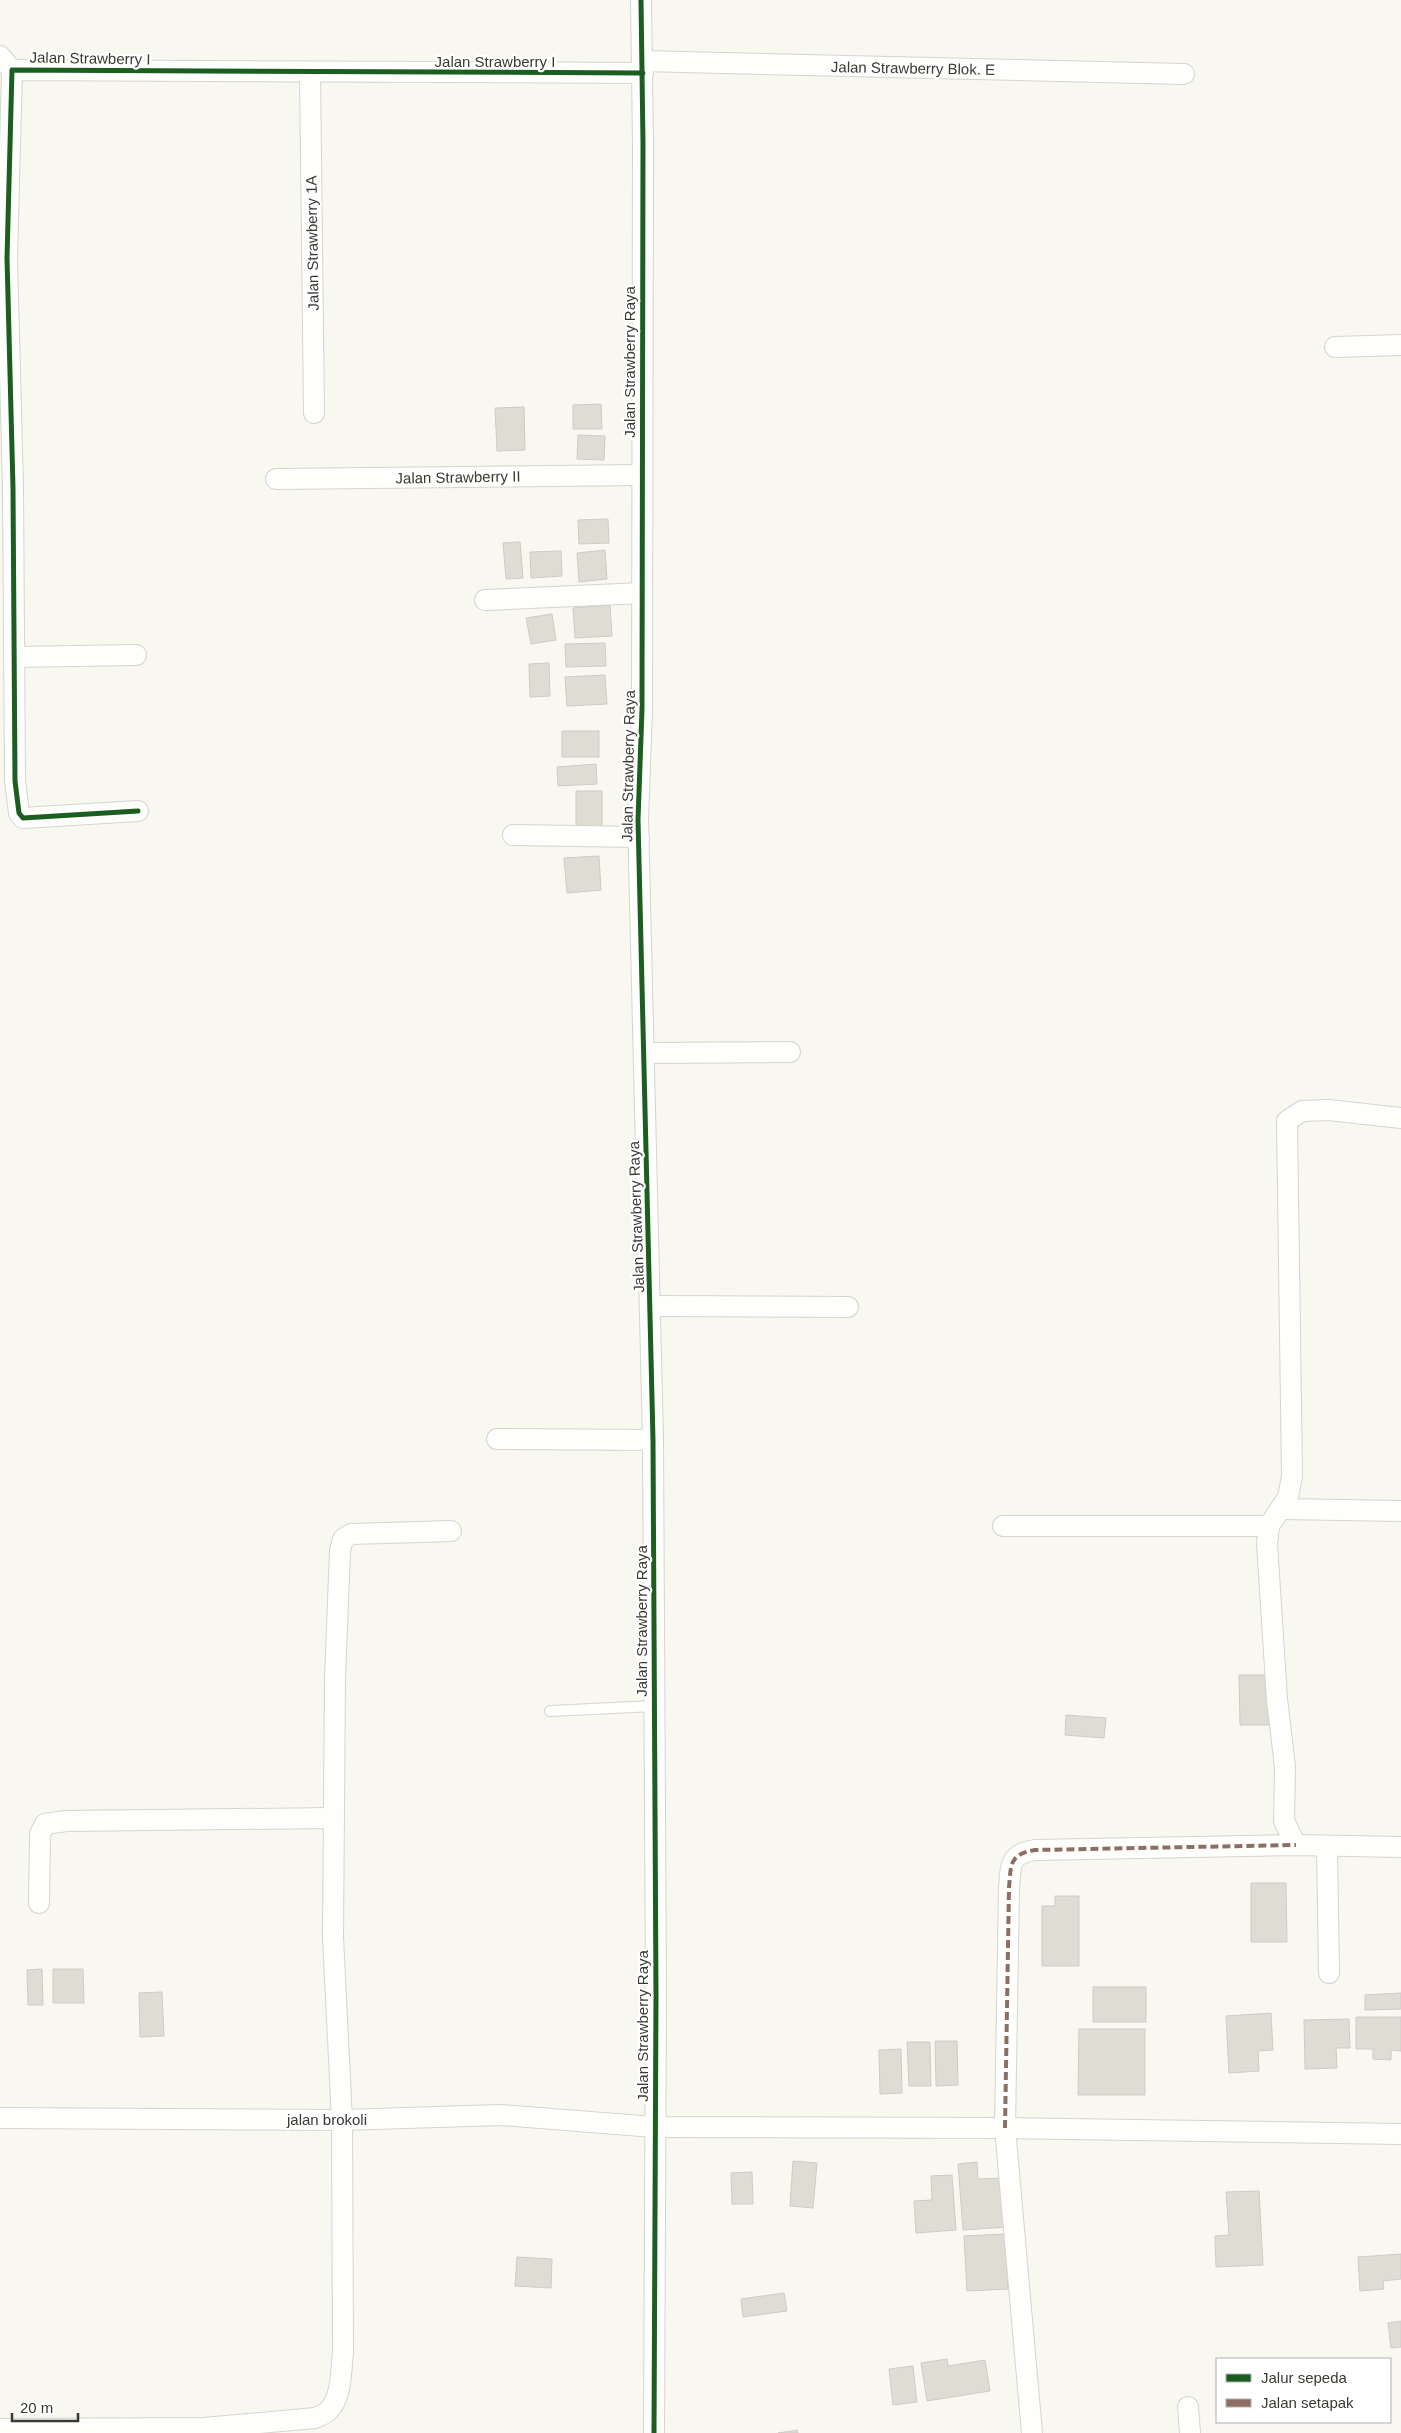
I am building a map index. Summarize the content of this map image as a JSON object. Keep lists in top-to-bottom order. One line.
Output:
{"streets":{"street":["Jalan Strawberry I","Jalan Strawberry Blok. E","Jalan Strawberry 1A","Jalan Strawberry Raya","Jalan Strawberry II","jalan brokoli"]},"crossings":[["Jalan Strawberry I","Jalan Strawberry Blok. E"],["Jalan Strawberry I","Jalan Strawberry 1A"],["Jalan Strawberry I","Jalan Strawberry Raya"],["Jalan Strawberry Blok. E","Jalan Strawberry Raya"],["Jalan Strawberry Raya","Jalan Strawberry II"],["Jalan Strawberry Raya","jalan brokoli"]],"legend":["Jalur sepeda","Jalan setapak"],"scale_bar":"20 m"}
